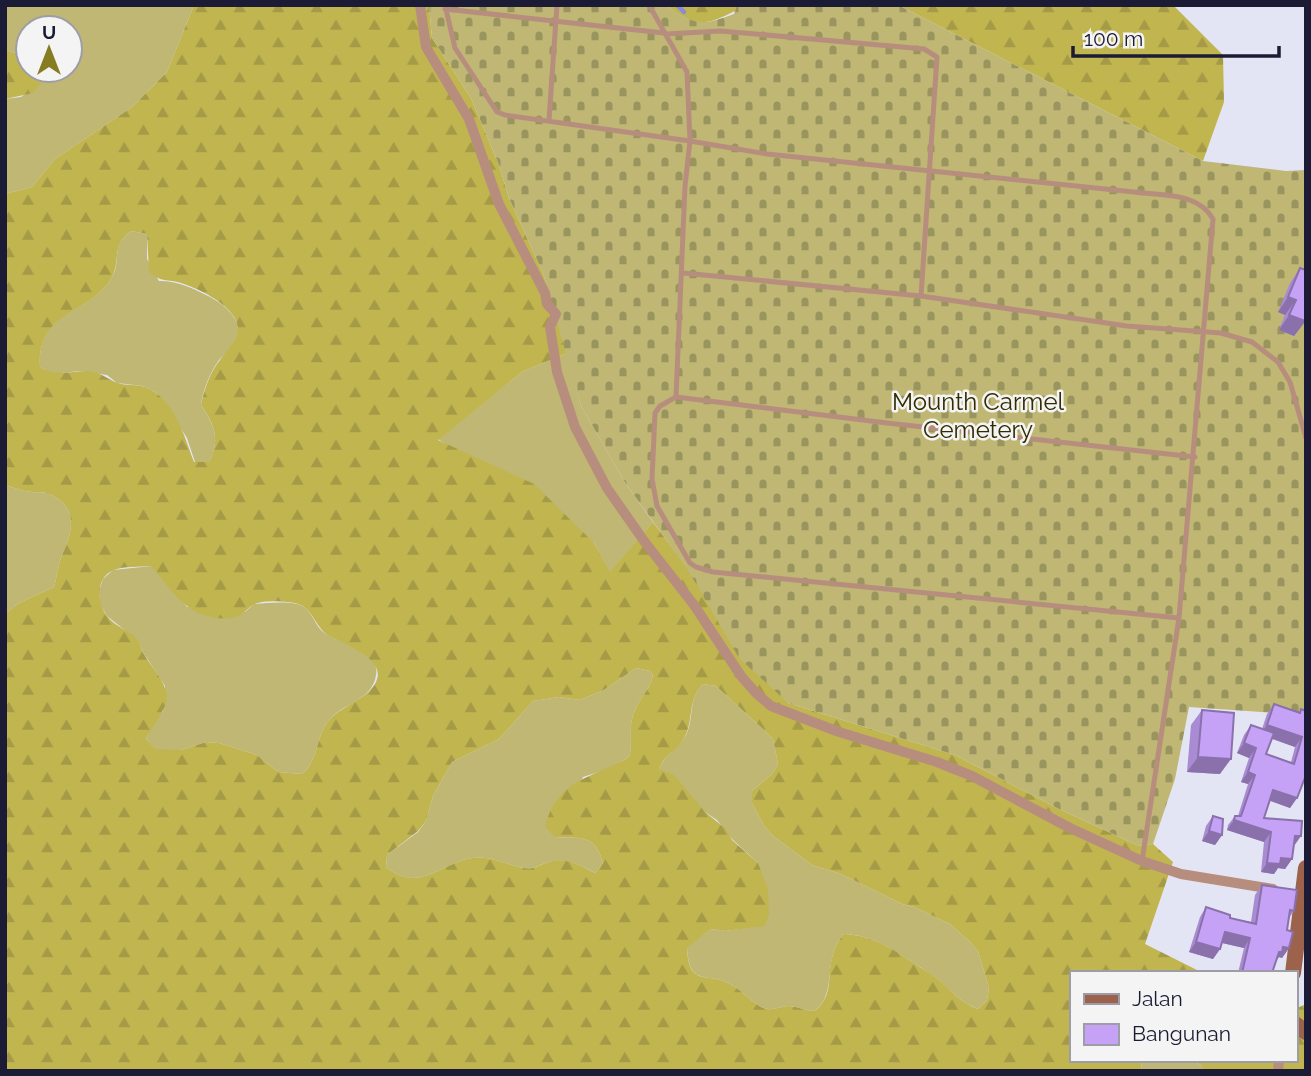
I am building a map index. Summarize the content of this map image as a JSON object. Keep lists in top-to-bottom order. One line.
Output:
{"parks":["Mounth Carmel Cemetery"],"legend":["Jalan","Bangunan"],"scale_bar":"100 m","north":"top"}
